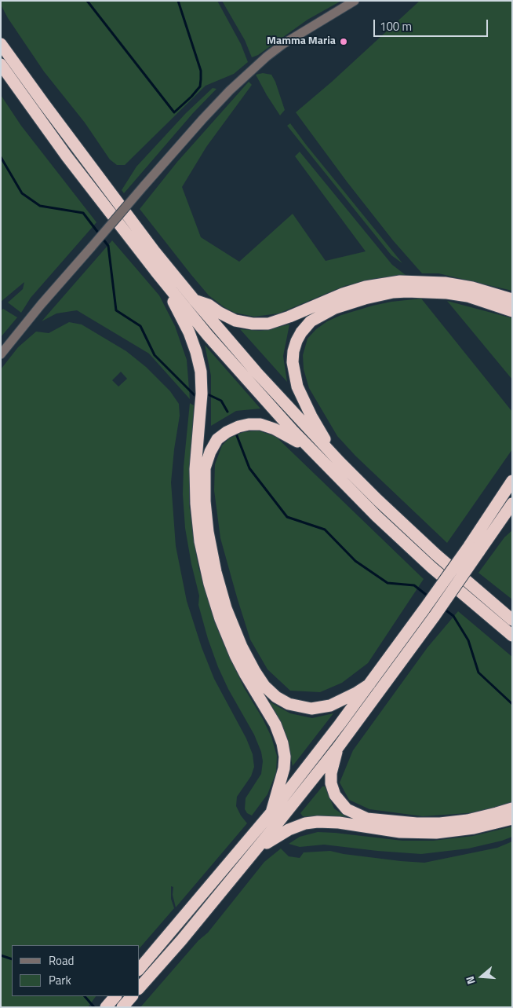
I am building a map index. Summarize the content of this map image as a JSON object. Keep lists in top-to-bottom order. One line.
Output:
{"places":["Mamma Maria"],"legend":["Road","Park"],"scale_bar":"100 m","north":"left"}
